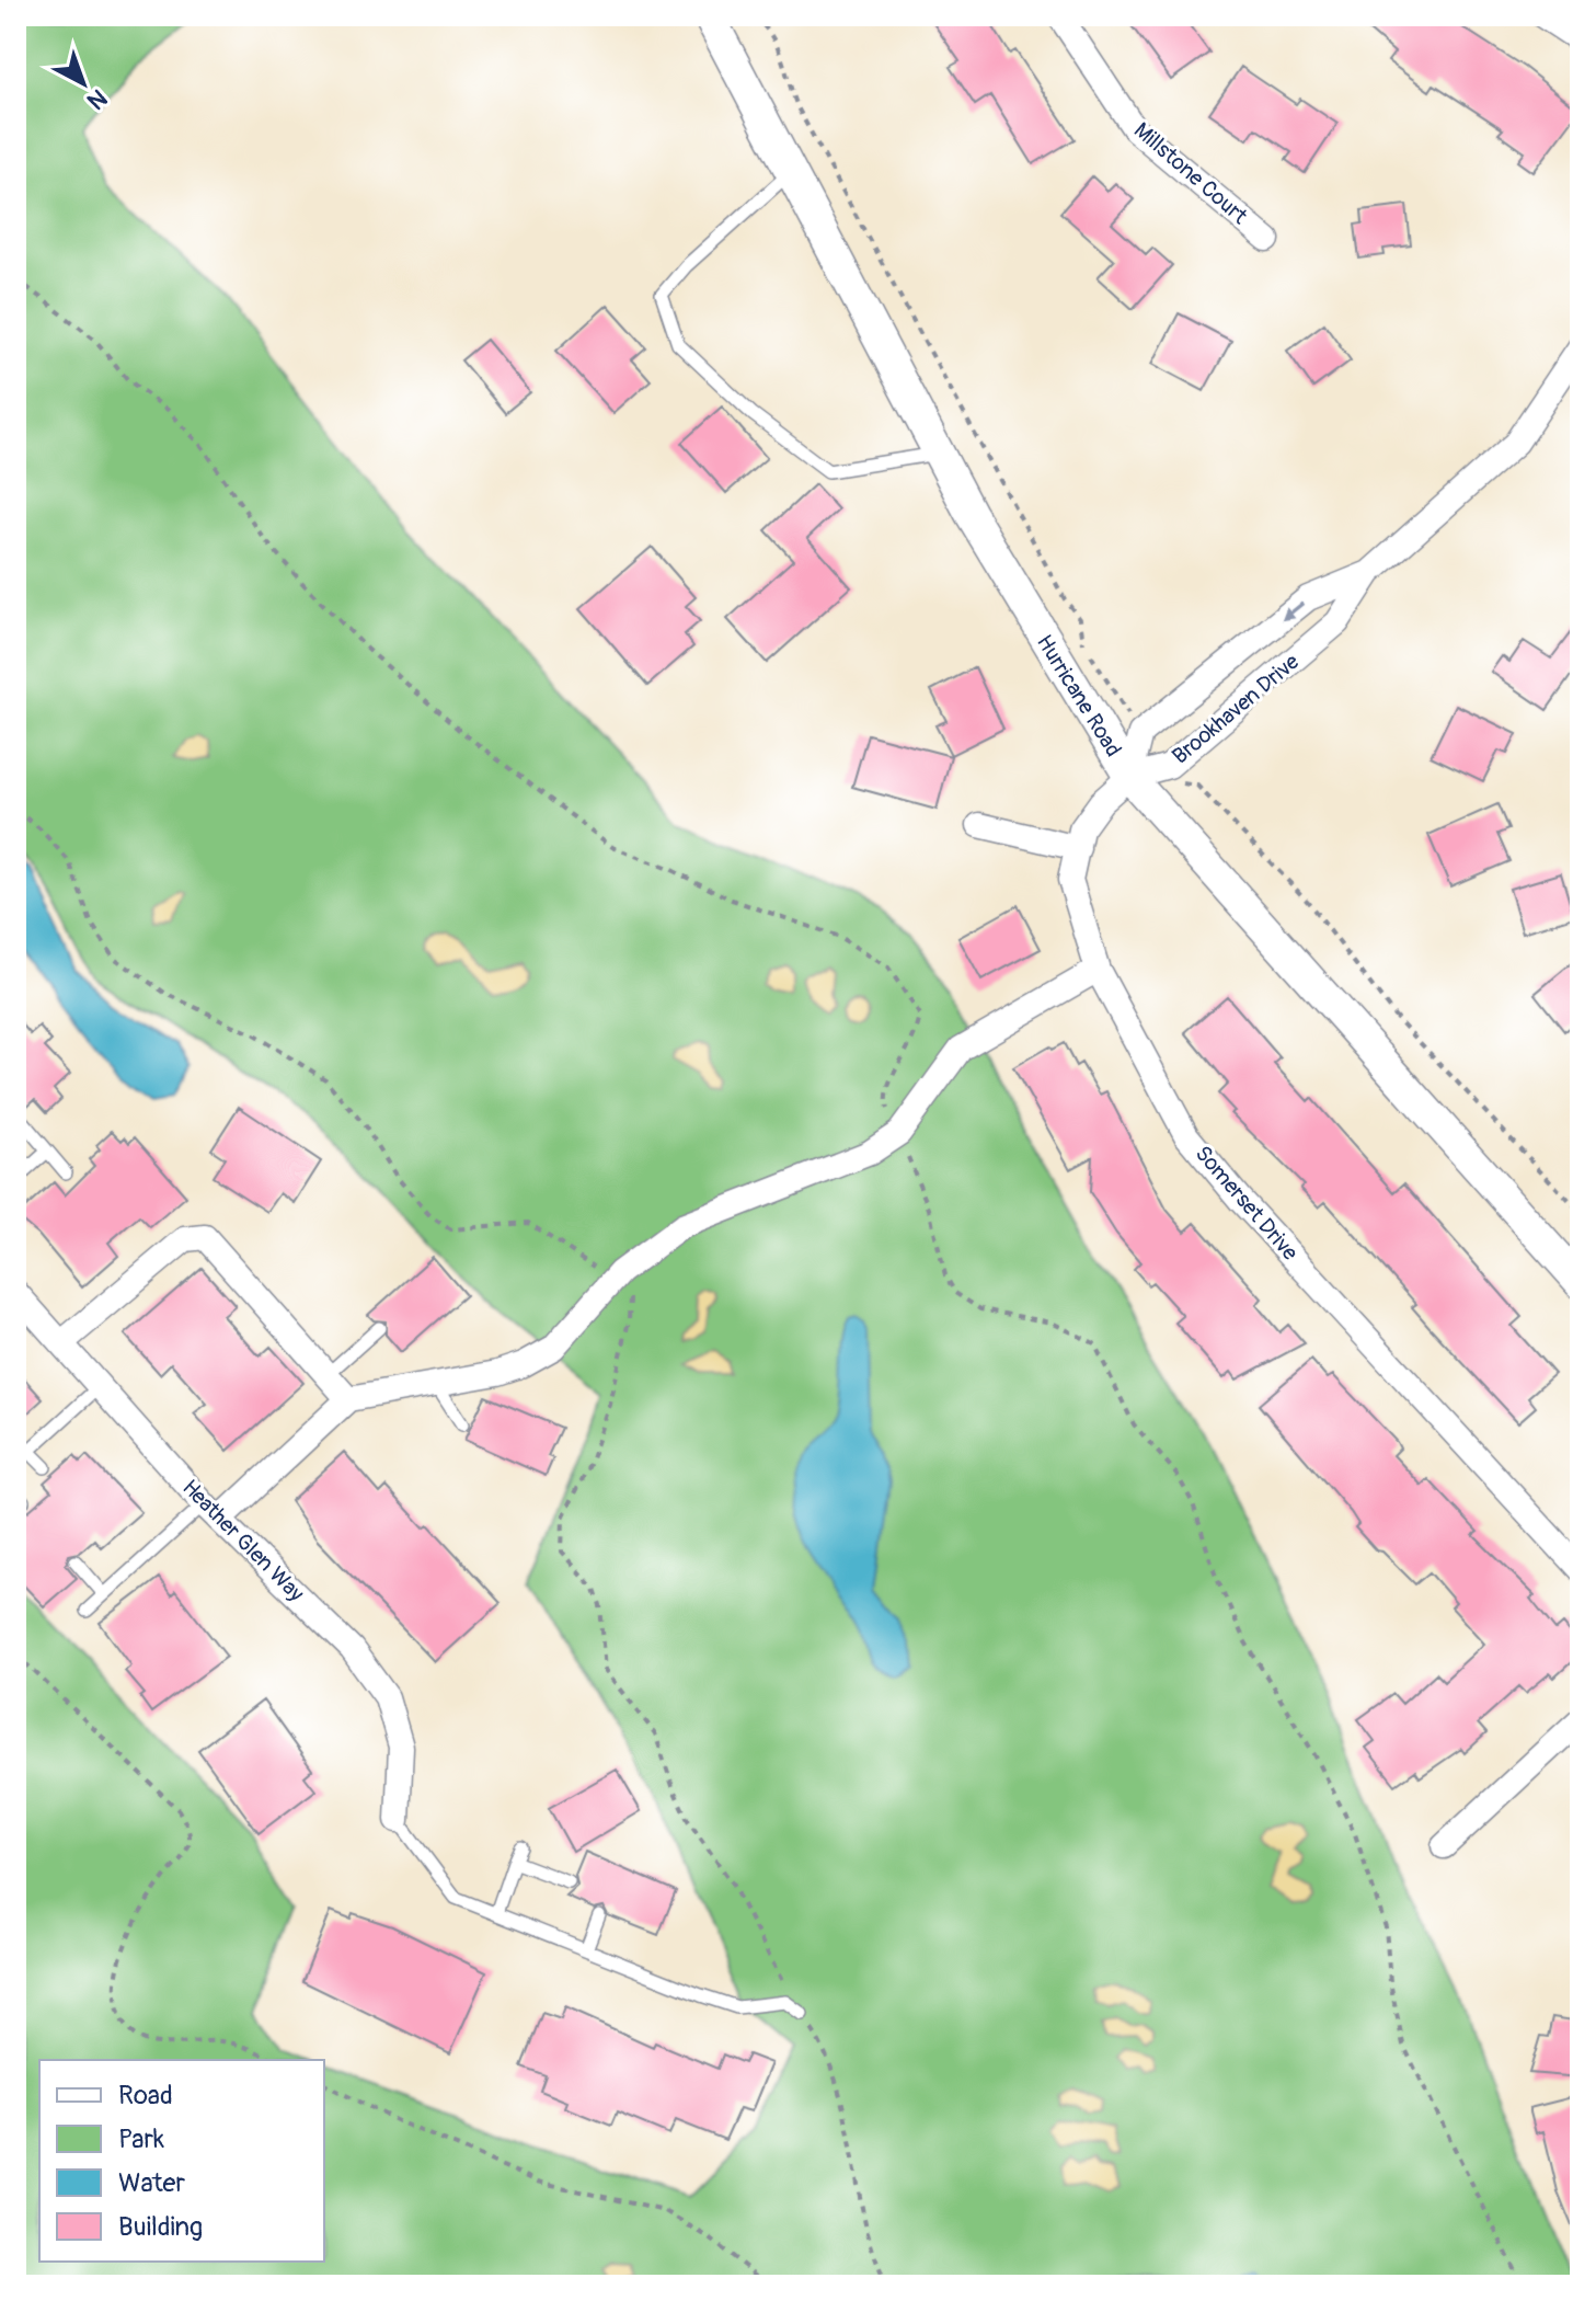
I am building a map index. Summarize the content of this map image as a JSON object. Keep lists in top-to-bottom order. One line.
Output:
{"streets":{"street":["Millstone Court","Hurricane Road","Brookhaven Drive","Somerset Drive","Heather Glen Way"]},"crossings":[["Hurricane Road","Brookhaven Drive"],["Hurricane Road","Somerset Drive"],["Brookhaven Drive","Somerset Drive"]],"legend":["Road","Park","Water","Building"],"north":"bottom right"}
